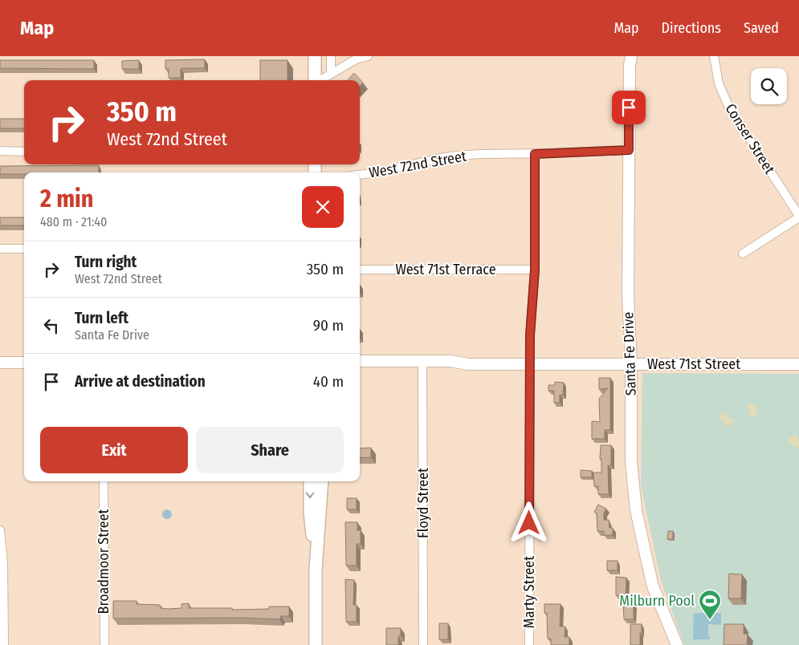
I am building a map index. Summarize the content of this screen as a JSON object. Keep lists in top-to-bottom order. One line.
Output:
{"streets":{"street":["Conser Street","West 72nd Street","West 71st Terrace","Santa Fe Drive","West 71st Street","Floyd Street","Broadmoor Street","Marty Street"]},"crossings":[["West 72nd Street","Santa Fe Drive"],["West 72nd Street","Marty Street"],["West 71st Terrace","Marty Street"],["Santa Fe Drive","West 71st Street"],["West 71st Street","Floyd Street"],["West 71st Street","Marty Street"]],"places":{"sports":["Milburn Pool"]},"page":{"header":"Map","nav":["Map","Directions","Saved"],"turn":["350 m","West 72nd Street"],"heading":["2 min","480 m · 21:40"],"list":[{"name":"Turn right","note":"West 72nd Street","value":"350 m"},{"name":"Turn left","note":"Santa Fe Drive","value":"90 m"},{"name":"Arrive at destination","value":"40 m"}],"buttons":["Exit","Share"]}}
